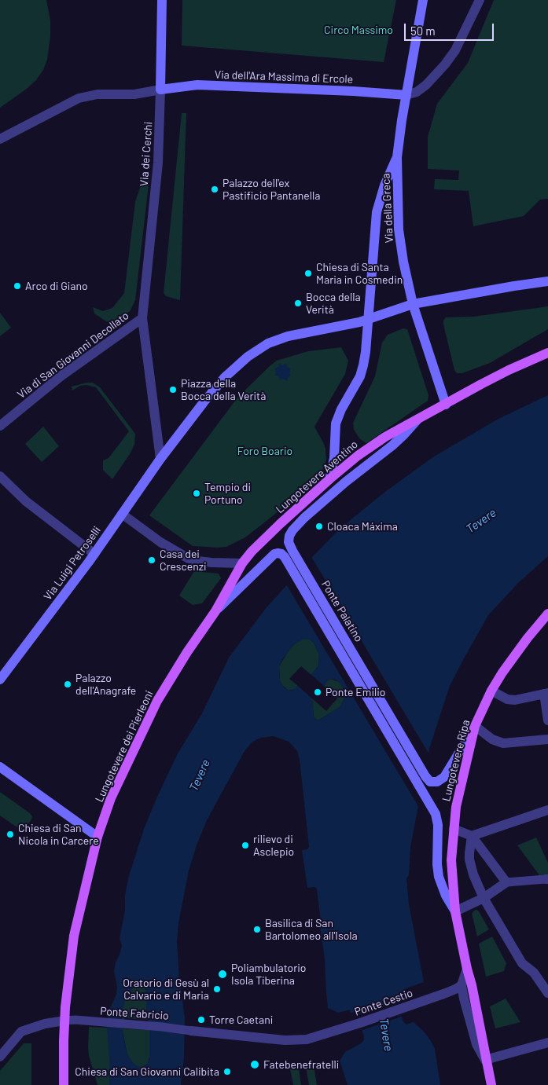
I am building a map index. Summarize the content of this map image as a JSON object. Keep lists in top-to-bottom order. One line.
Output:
{"streets":{"main road":["Via dell'Ara Massima di Ercole","Via dei Cerchi","Via della Greca","Lungotevere Aventino","Via Luigi Petroselli","Ponte Palatino","Lungotevere dei Pierleoni","Lungotevere Ripa"],"street":["Via di San Giovanni Decollato","Ponte Cestio","Ponte Fabricio"]},"crossings":[["Via dell'Ara Massima di Ercole","Via dei Cerchi"],["Via dell'Ara Massima di Ercole","Via della Greca"],["Via dei Cerchi","Via di San Giovanni Decollato"],["Via della Greca","Lungotevere Aventino"],["Lungotevere Aventino","Ponte Palatino"],["Lungotevere Aventino","Lungotevere dei Pierleoni"],["Ponte Palatino","Lungotevere dei Pierleoni"],["Ponte Palatino","Lungotevere Ripa"],["Lungotevere dei Pierleoni","Ponte Fabricio"],["Ponte Cestio","Ponte Fabricio"]],"water":["Tevere"],"parks":["Circo Massimo","Foro Boario"],"places":["Palazzo dell'ex Pastificio Pantanella","Chiesa di Santa Maria in Cosmedin","Arco di Giano","Bocca della Verità","Piazza della Bocca della Verità","Tempio di Portuno","Cloaca Máxima","Casa dei Crescenzi","Palazzo dell'Anagrafe","Ponte Emilio","Chiesa di San Nicola in Carcere","rilievo di Asclepio","Basilica di San Bartolomeo all'Isola","Poliambulatorio Isola Tiberina","Oratorio di Gesù al Calvario e di Maria","Torre Caetani","Fatebenefratelli","Chiesa di San Giovanni Calibita"],"scale_bar":"50 m"}
